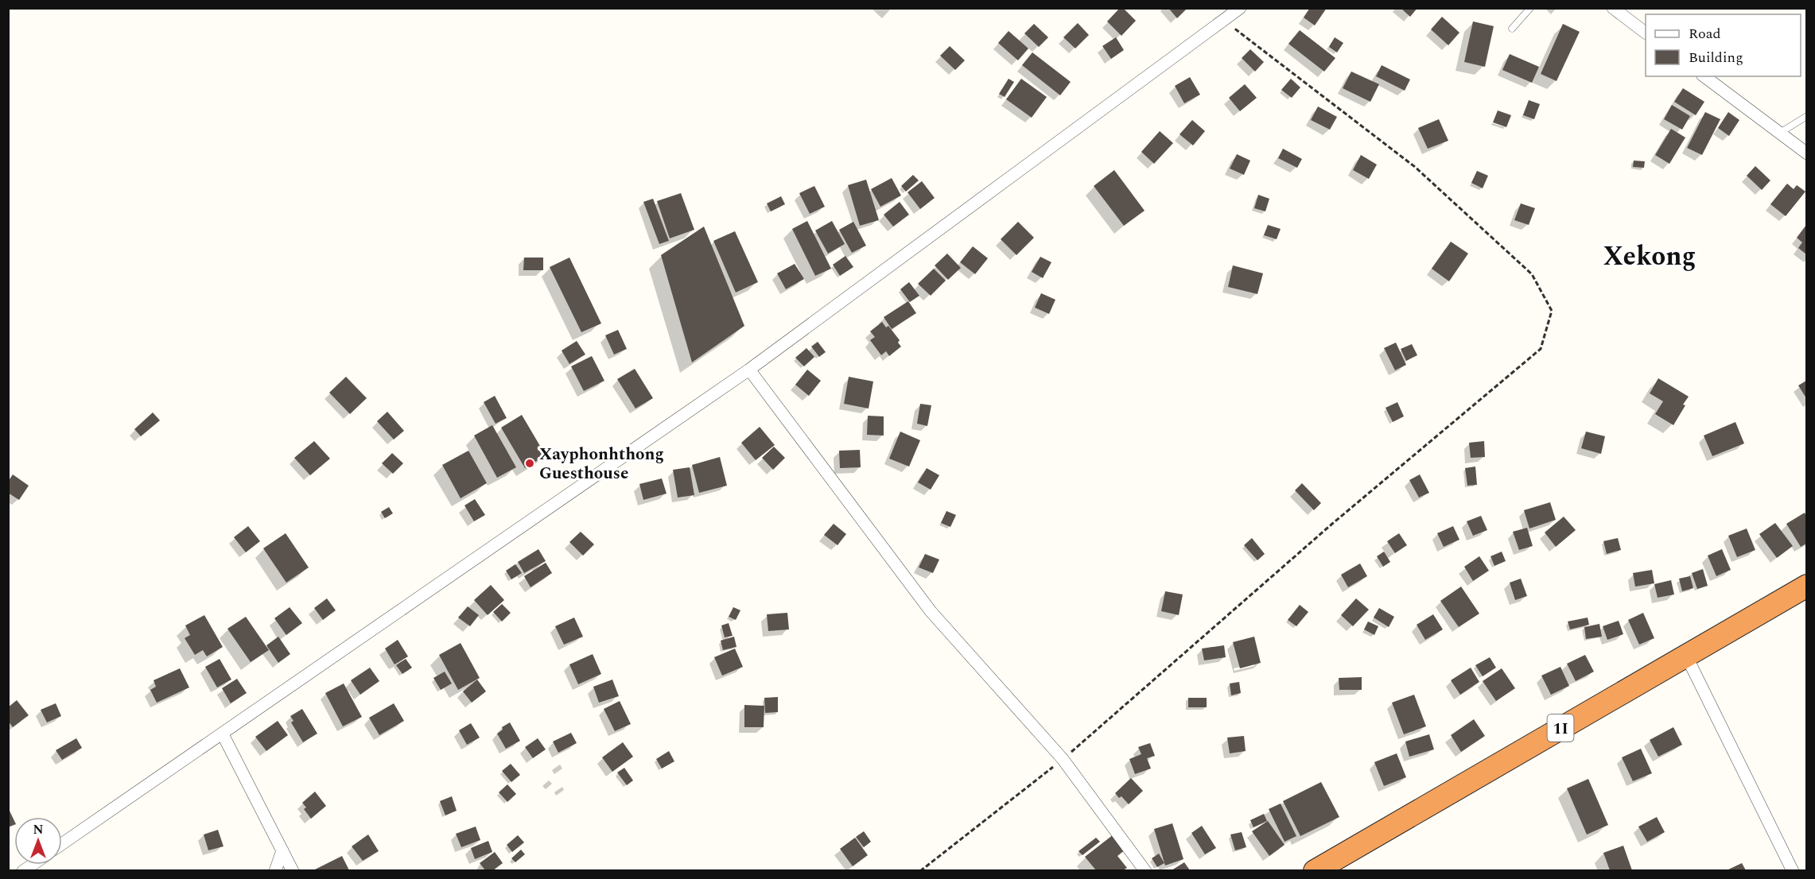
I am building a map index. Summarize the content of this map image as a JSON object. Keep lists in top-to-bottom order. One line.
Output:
{"streets":{"highway":["1I"]},"districts":["Xekong"],"places":["Xayphonhthong Guesthouse"],"legend":["Road","Building"],"north":"top"}
